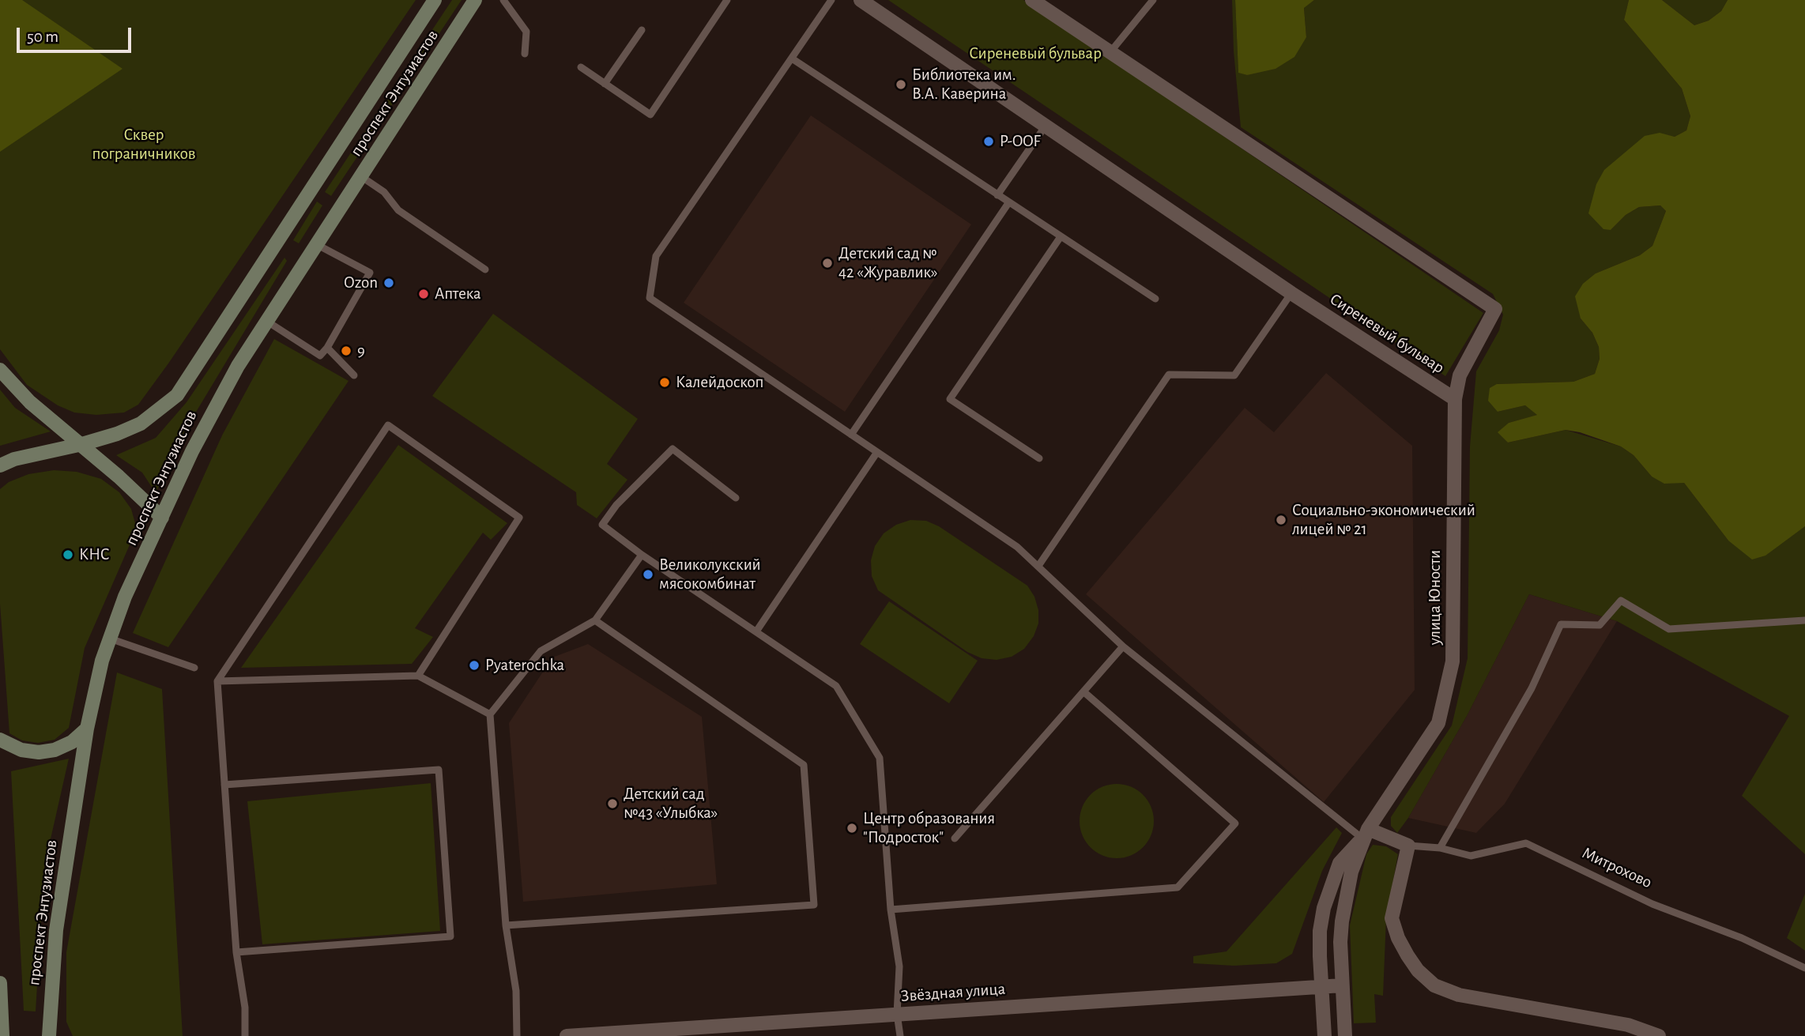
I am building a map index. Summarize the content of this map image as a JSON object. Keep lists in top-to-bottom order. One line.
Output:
{"streets":{"main road":["проспект Энтузиастов"],"street":["Сиреневый бульвар","улица Юности","Митрохово","Звёздная улица"]},"crossings":[["Сиреневый бульвар","улица Юности"],["улица Юности","Митрохово"],["улица Юности","Звёздная улица"]],"parks":["Сиреневый бульвар","Сквер пограничников"],"places":["Библиотека им. В.А. Каверина","P-OOF","Детский сад № 42 «Журавлик»","Ozon","Аптека","9","Калейдоскоп","Социально-экономический лицей № 21","КНС","Великолукский мясокомбинат","Pyaterochka","Детский сад №43 «Улыбка»","Центр образования \"Подросток\""],"scale_bar":"50 m"}
